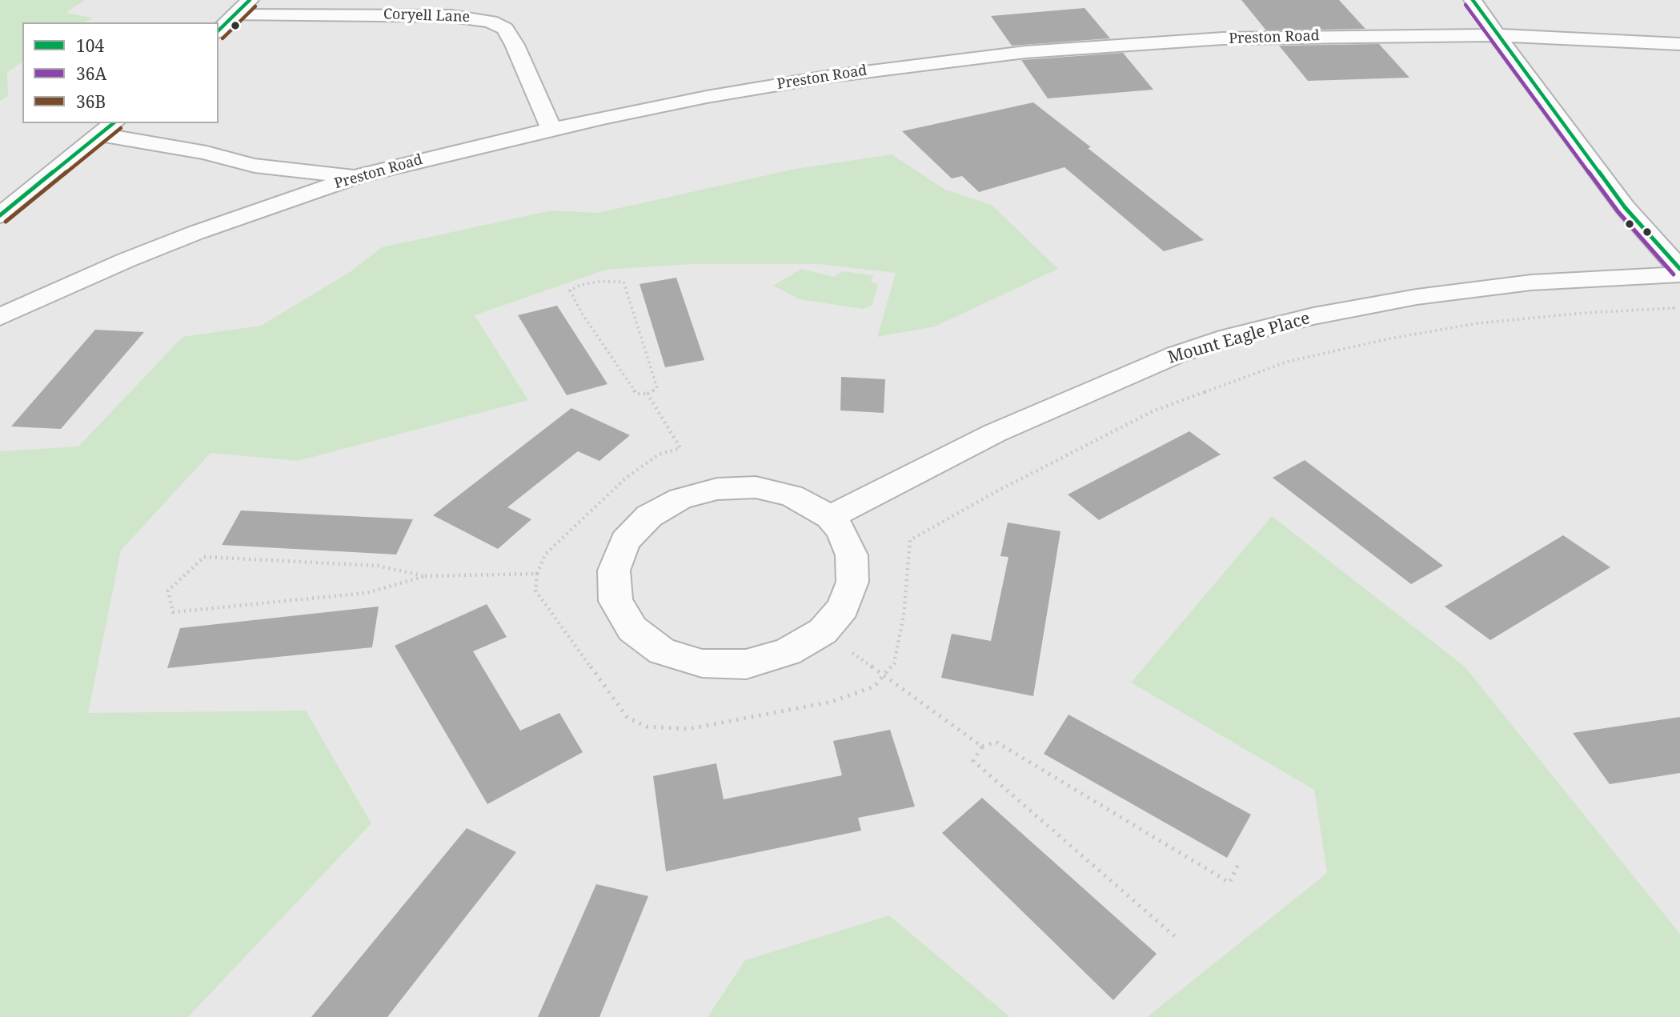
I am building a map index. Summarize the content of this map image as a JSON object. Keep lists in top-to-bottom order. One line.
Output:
{"streets":{"street":["Coryell Lane","Preston Road","Mount Eagle Place"]},"crossings":[["Coryell Lane","Preston Road"]],"lines":["transit line 104","transit line 36A","transit line 36B"],"legend":["104","36A","36B"]}
